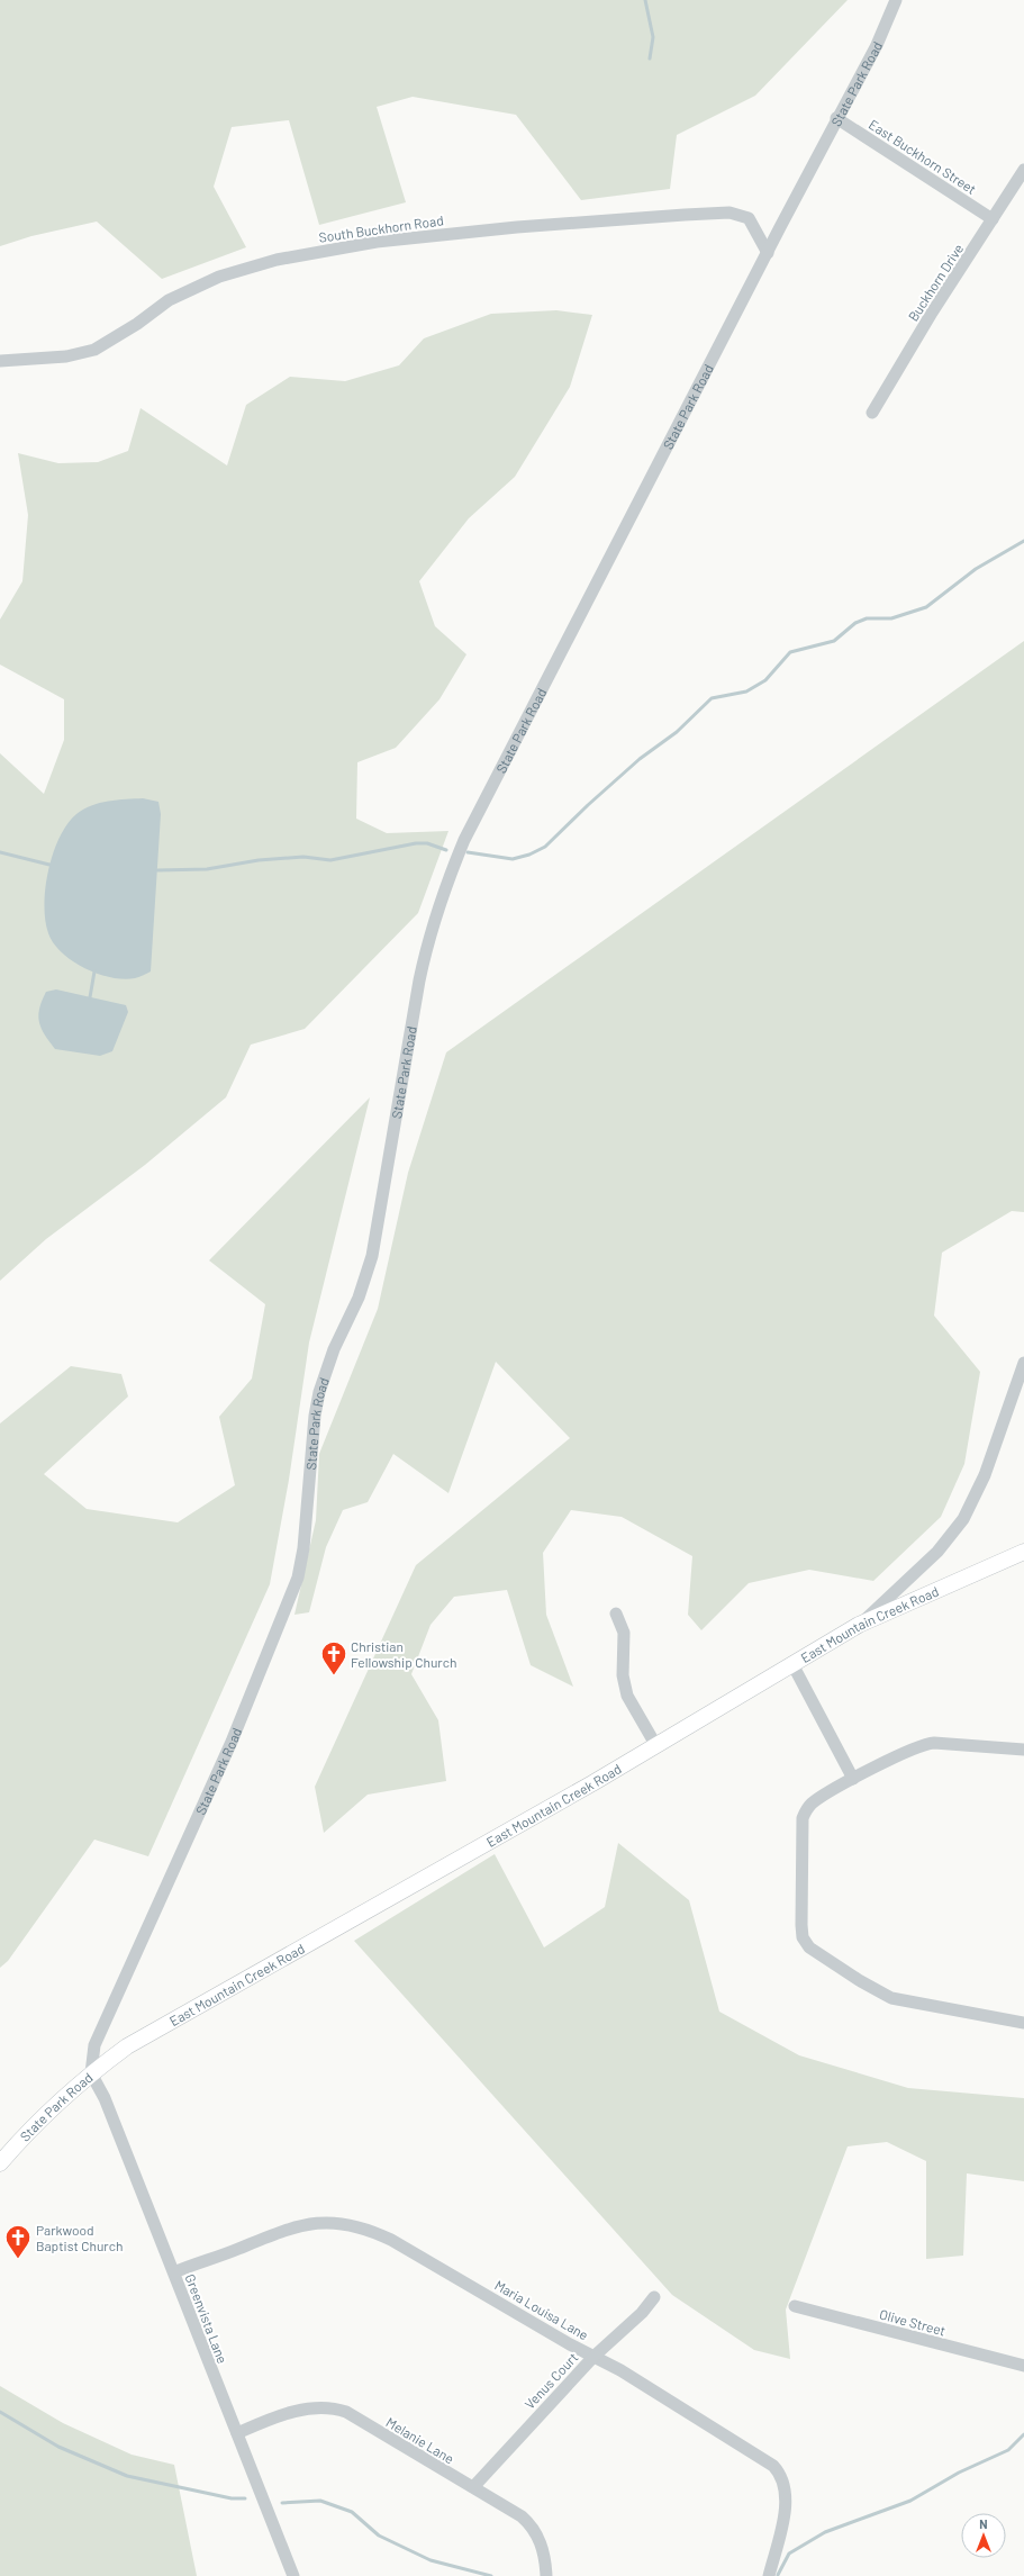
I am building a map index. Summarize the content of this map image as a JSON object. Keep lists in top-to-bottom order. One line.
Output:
{"streets":{"main road":["State Park Road","East Mountain Creek Road"],"street":["East Buckhorn Street","South Buckhorn Road","Buckhorn Drive","Maria Louisa Lane","Greenvista Lane","Olive Street","Venus Court","Melanie Lane"]},"crossings":[["State Park Road","East Buckhorn Street"],["State Park Road","South Buckhorn Road"],["State Park Road","East Mountain Creek Road"],["State Park Road","Greenvista Lane"],["East Buckhorn Street","Buckhorn Drive"],["East Mountain Creek Road","Greenvista Lane"],["Maria Louisa Lane","Greenvista Lane"],["Maria Louisa Lane","Venus Court"],["Greenvista Lane","Melanie Lane"],["Venus Court","Melanie Lane"]],"places":{"church":["Christian Fellowship Church","Parkwood Baptist Church"]},"north":"top"}
